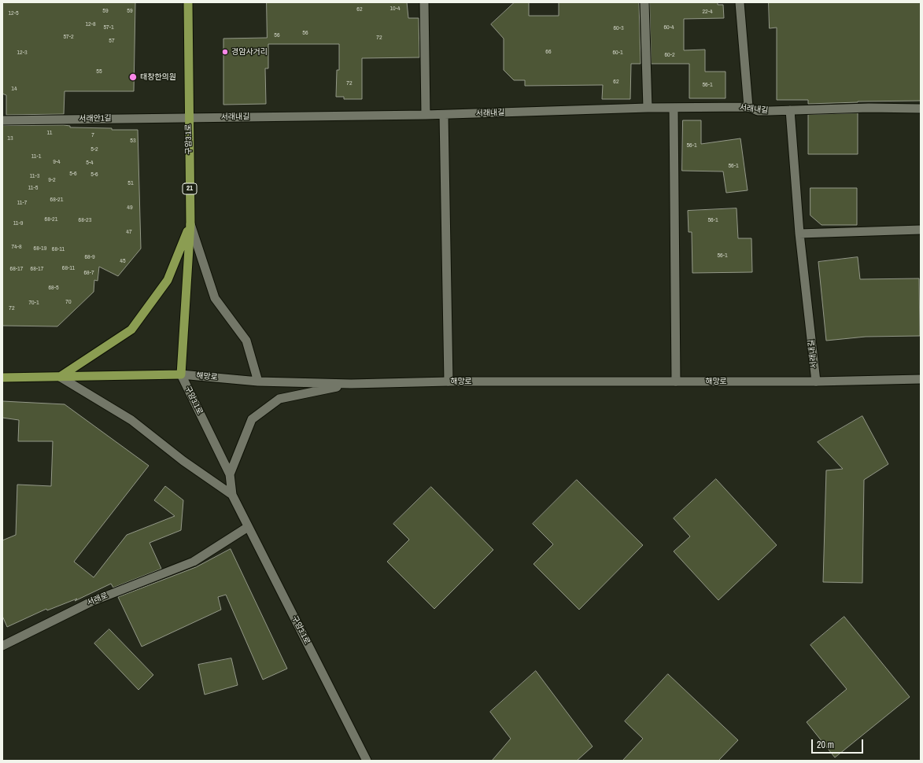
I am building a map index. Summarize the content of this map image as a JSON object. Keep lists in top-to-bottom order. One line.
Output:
{"streets":{"main road":["구암3.1로","21","해망로"],"street":["서래내길","서래안1길","서래로"]},"crossings":[["서래내길","서래안1길"],["서래내길","구암3.1로"],["서래내길","해망로"],["서래안1길","구암3.1로"],["구암3.1로","해망로"],["구암3.1로","서래로"]],"places":["경암사거리","태창한의원"],"house_numbers":["10-4","62","59","59","22-4","12-5","12-8","57-1","60-4","60-3","56","56","57-2","72","57","66","12-3","60-1","60-2","55","62","72","56-1","14","11","7","13","53","56-1","5-2","11-1","9-4","5-4","56-1","5-6","5-6","11-3","9-2","51","11-5","68-21","11-7","49","68-21","68-23","56-1","11-9","47","74-8","68-19","68-11","56-1","68-9","45","68-11","68-17","68-17","68-7","68-5","70","70-1","72"],"scale_bar":"20 m"}
